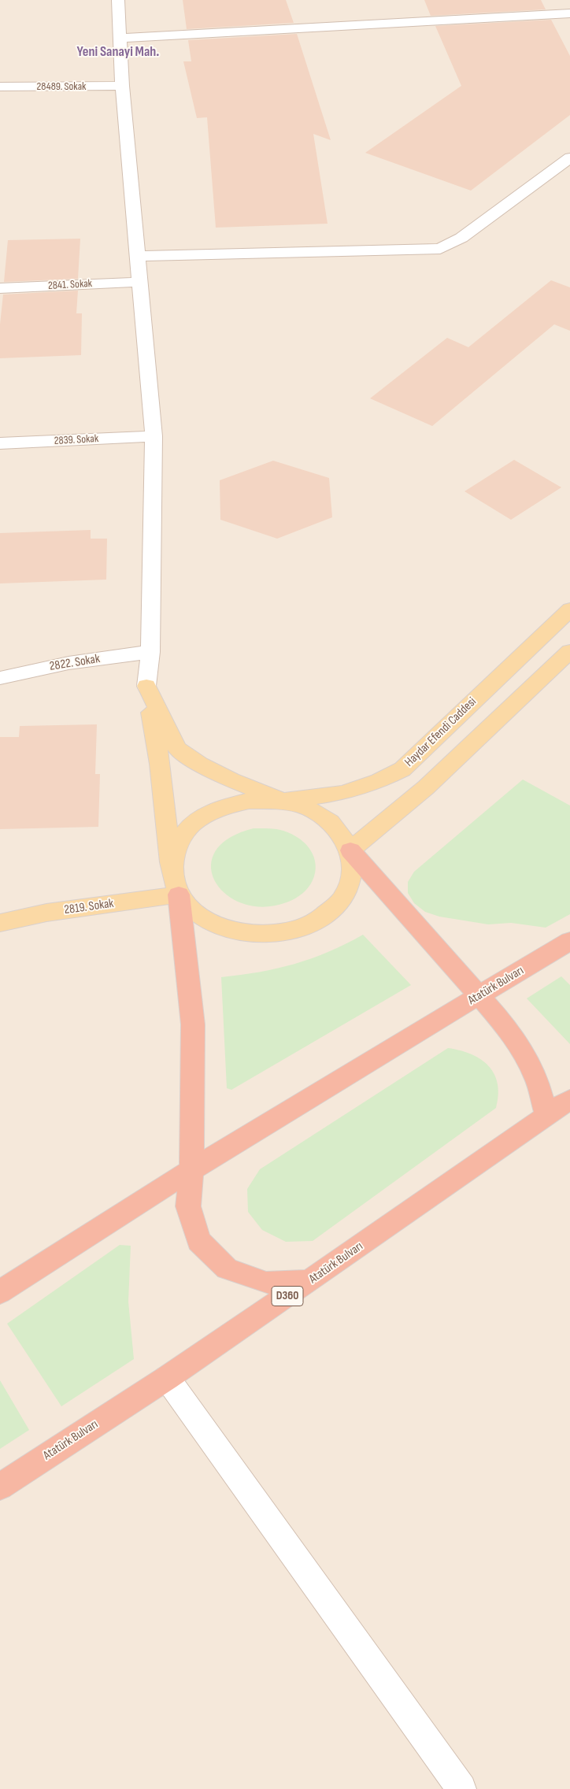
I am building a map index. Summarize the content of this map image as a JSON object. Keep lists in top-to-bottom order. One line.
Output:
{"streets":{"highway":["Atatürk Bulvarı","D360"],"main road":["Haydar Efendi Caddesi","2819. Sokak"],"street":["28489. Sokak","2841. Sokak","2839. Sokak","2822. Sokak"]},"districts":["Yeni Sanayi Mah."]}
